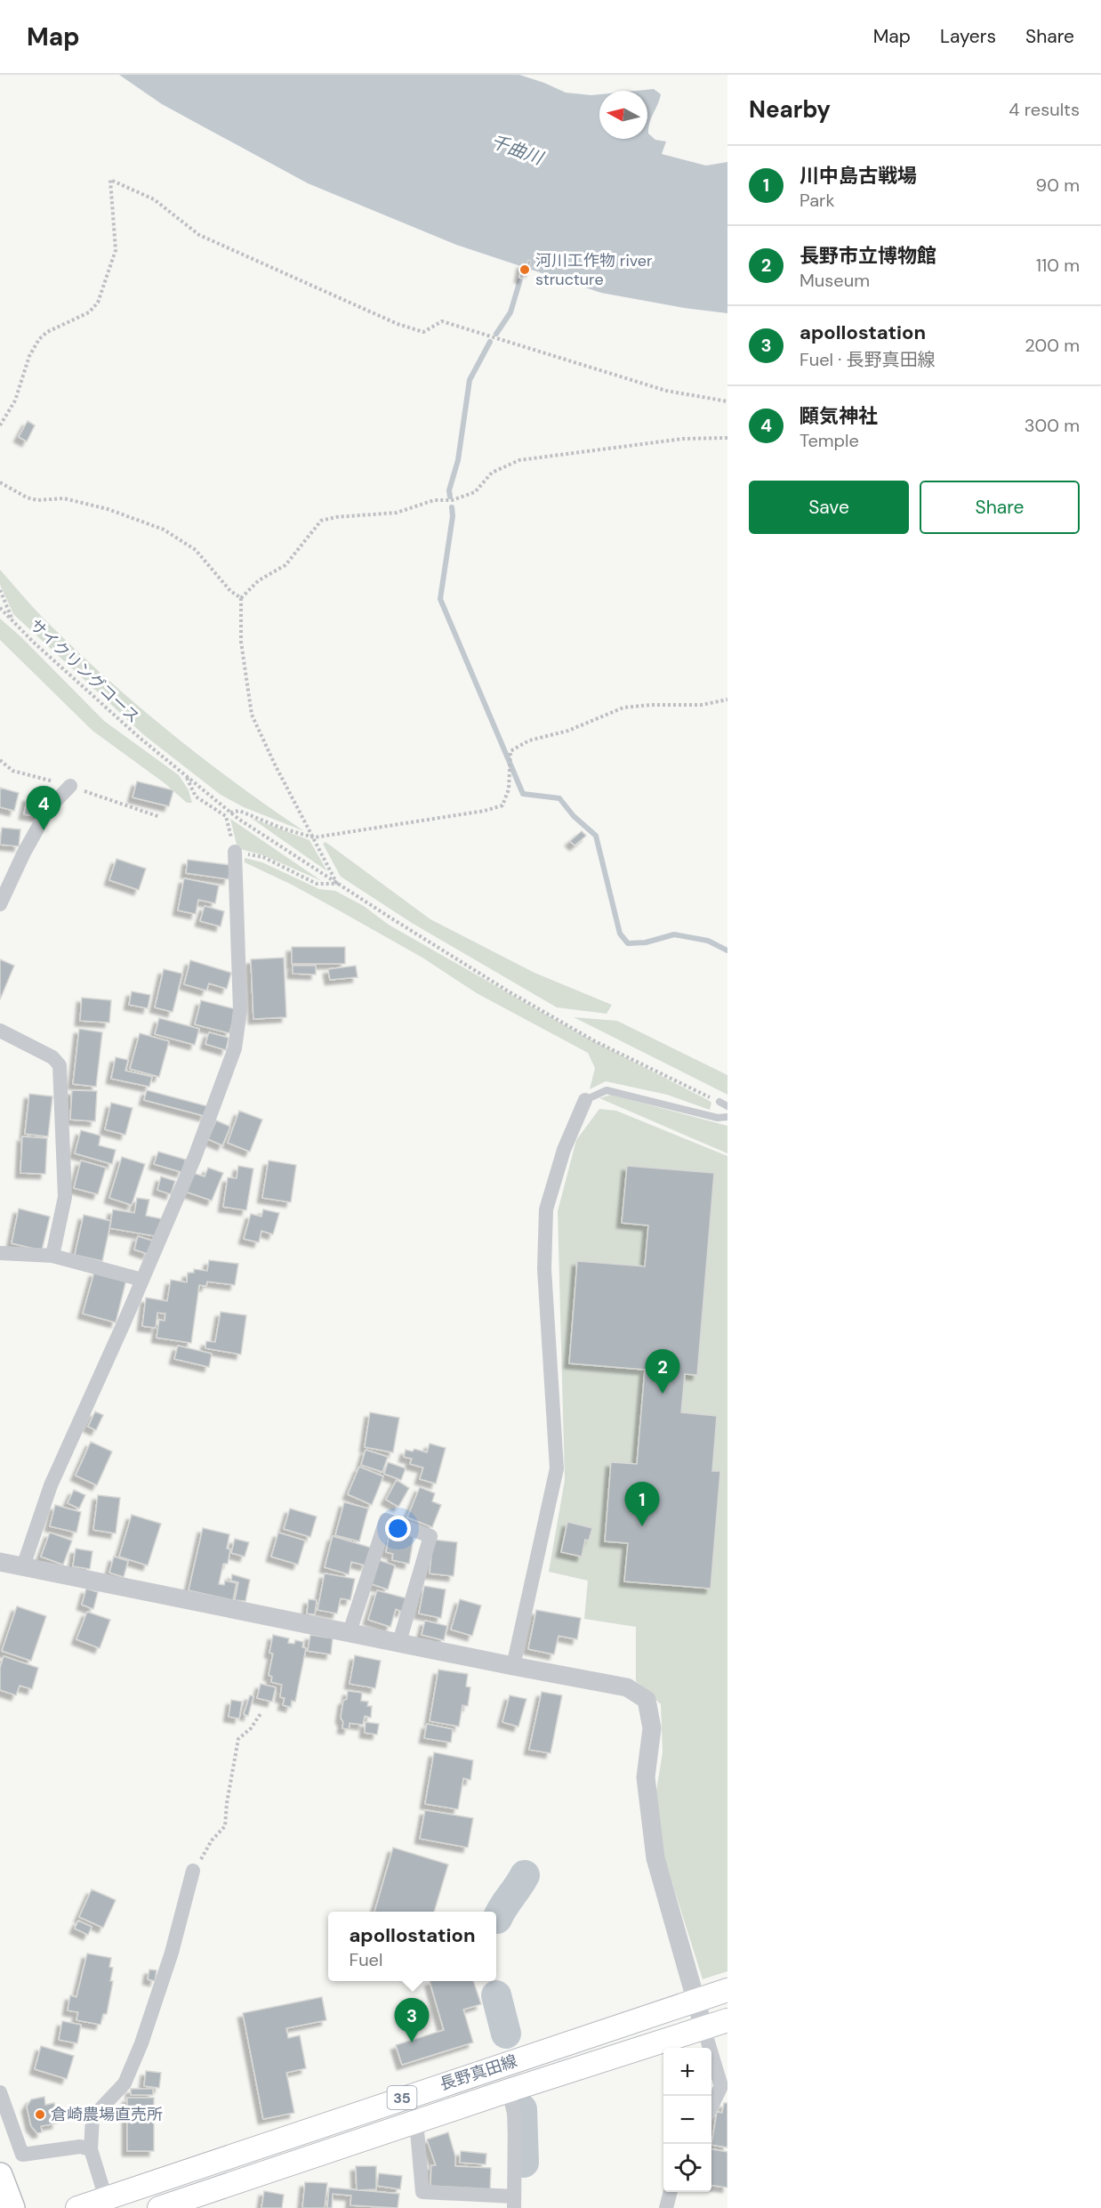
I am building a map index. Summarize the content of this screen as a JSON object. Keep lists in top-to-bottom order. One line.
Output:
{"streets":{"main road":["長野真田線","35"],"path":["サイクリングコース"]},"water":["千曲川"],"places":["河川工作物 river structure","倉崎農場直売所"],"north":"left","page":{"header":"Map","nav":["Map","Layers","Share"],"heading":["Nearby","4 results"],"list":[{"mark":"1","name":"川中島古戦場","note":"Park","value":"90 m"},{"mark":"2","name":"長野市立博物館","note":"Museum","value":"110 m"},{"mark":"3","name":"apollostation","note":"Fuel · 長野真田線","value":"200 m"},{"mark":"4","name":"頥気神社","note":"Temple","value":"300 m"}],"buttons":["Save","Share"],"pins":["4","2","1","3"],"popup":["apollostation","Fuel"],"map_buttons":["+","−"]}}
